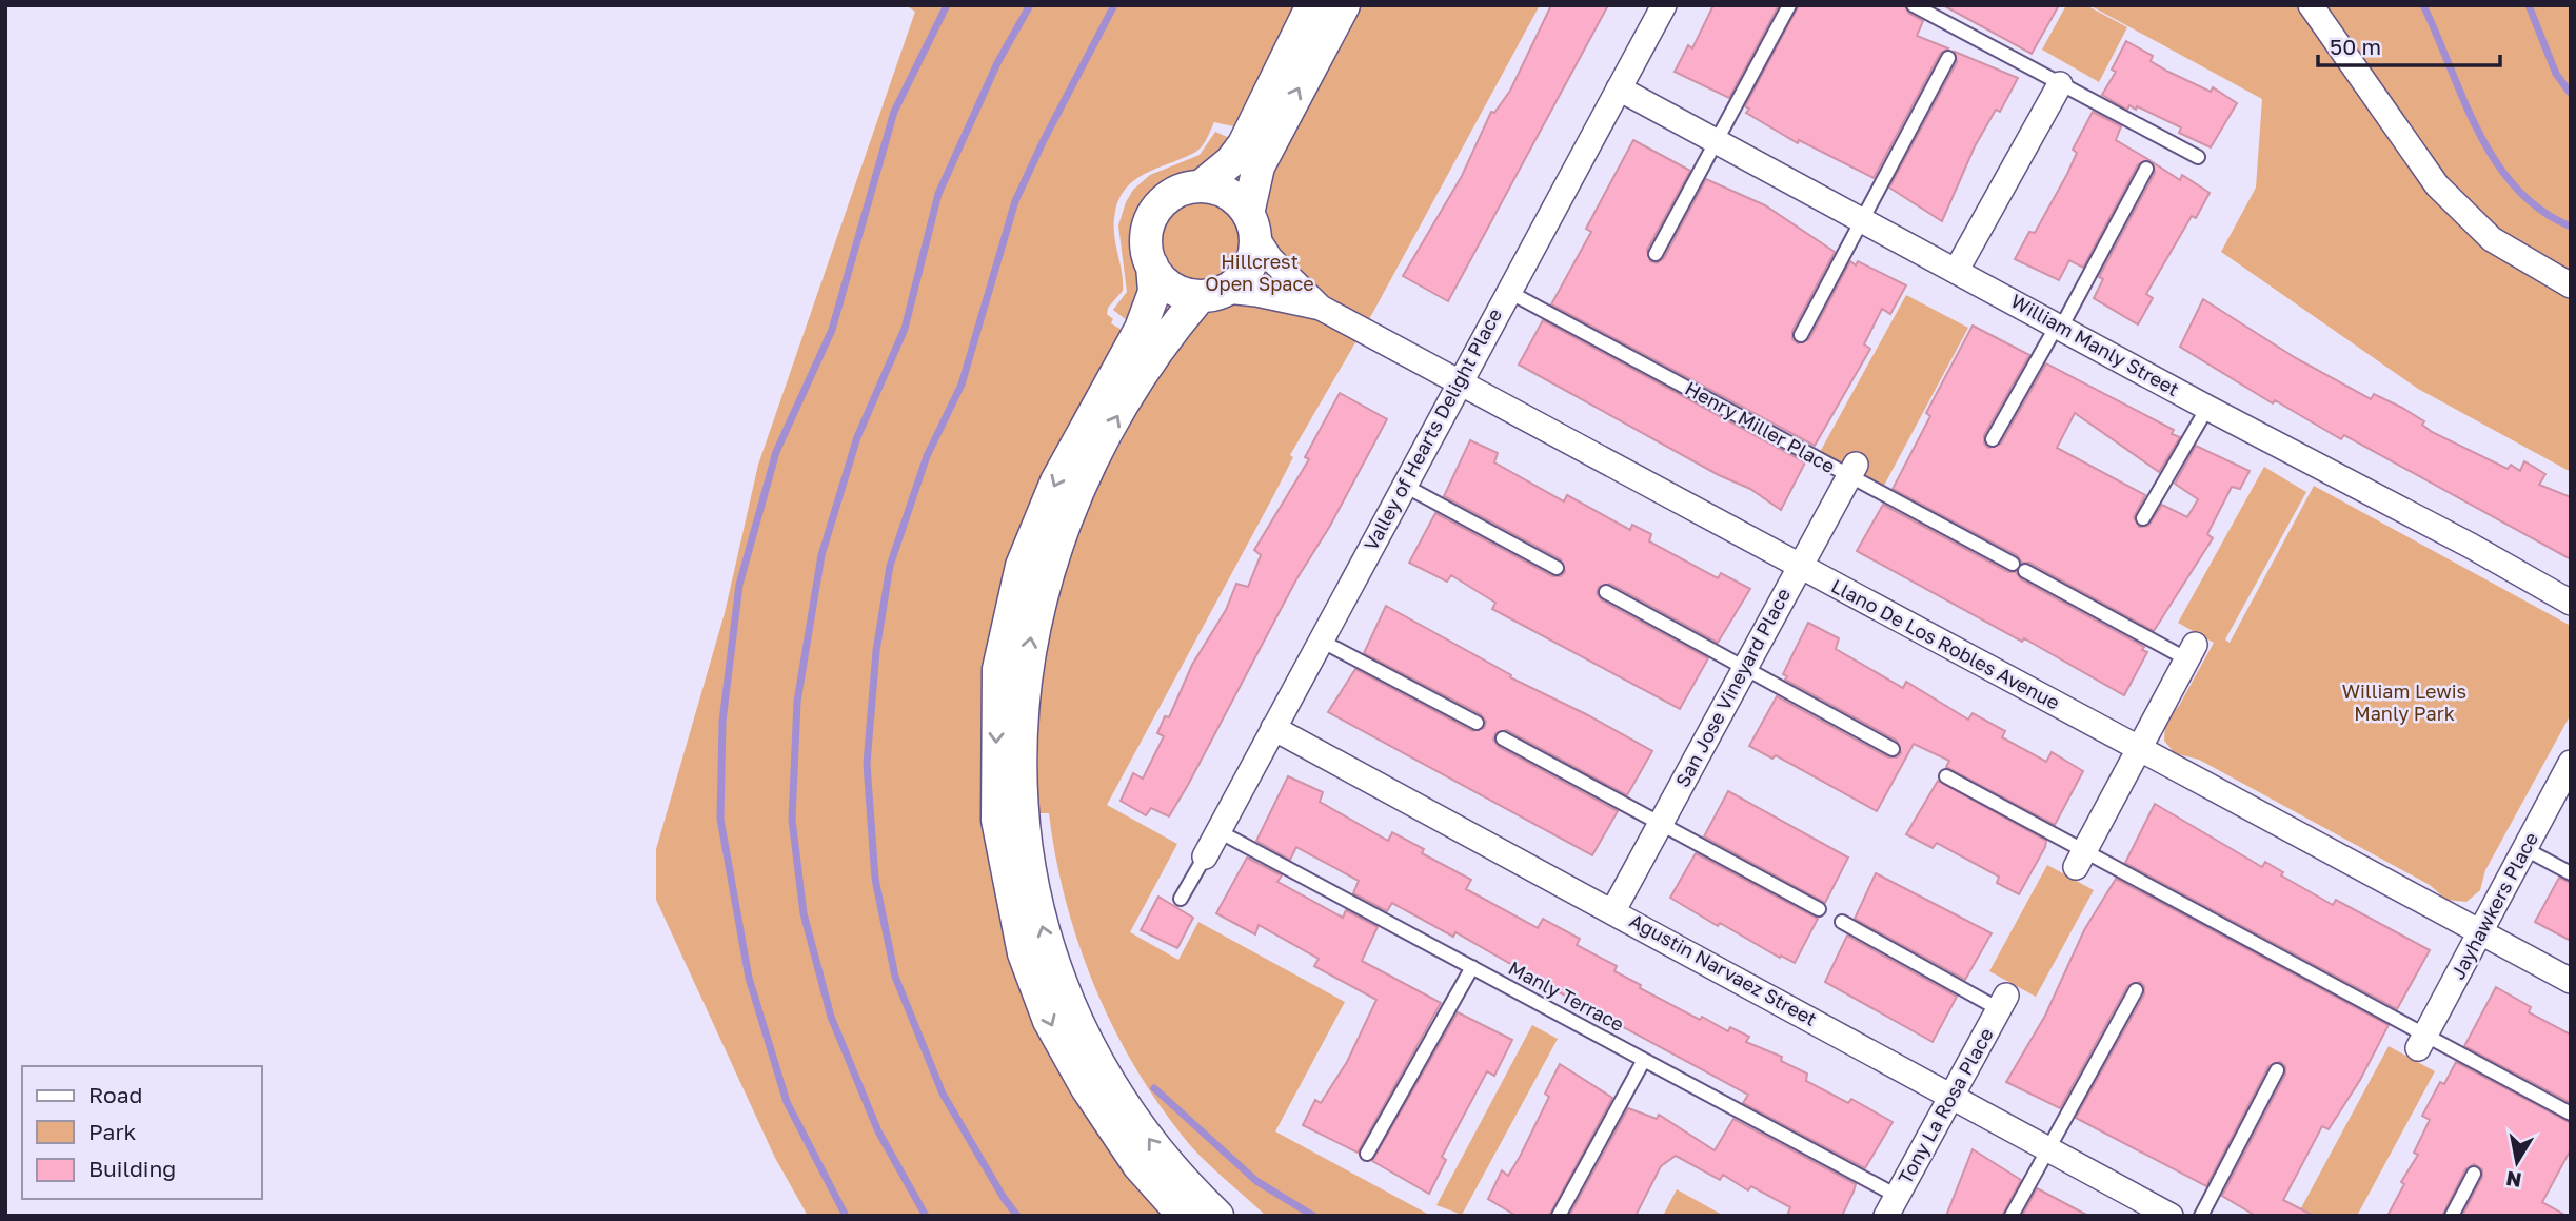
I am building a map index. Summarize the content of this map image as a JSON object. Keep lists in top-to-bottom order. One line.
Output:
{"streets":{"street":["William Manly Street","Valley of Hearts Delight Place","Llano De Los Robles Avenue","San Jose Vineyard Place","Jayhawkers Place","Agustin Narvaez Street","Tony La Rosa Place"],"lane":["Henry Miller Place","Manly Terrace"]},"crossings":[["William Manly Street","Valley of Hearts Delight Place"],["Henry Miller Place","Valley of Hearts Delight Place"],["Henry Miller Place","San Jose Vineyard Place"],["Valley of Hearts Delight Place","Llano De Los Robles Avenue"],["Valley of Hearts Delight Place","Agustin Narvaez Street"],["Valley of Hearts Delight Place","Manly Terrace"],["Llano De Los Robles Avenue","San Jose Vineyard Place"],["Llano De Los Robles Avenue","Jayhawkers Place"],["San Jose Vineyard Place","Agustin Narvaez Street"],["Agustin Narvaez Street","Tony La Rosa Place"],["Manly Terrace","Tony La Rosa Place"]],"parks":["Hillcrest Open Space","William Lewis Manly Park"],"legend":["Road","Park","Building"],"scale_bar":"50 m","north":"bottom"}
